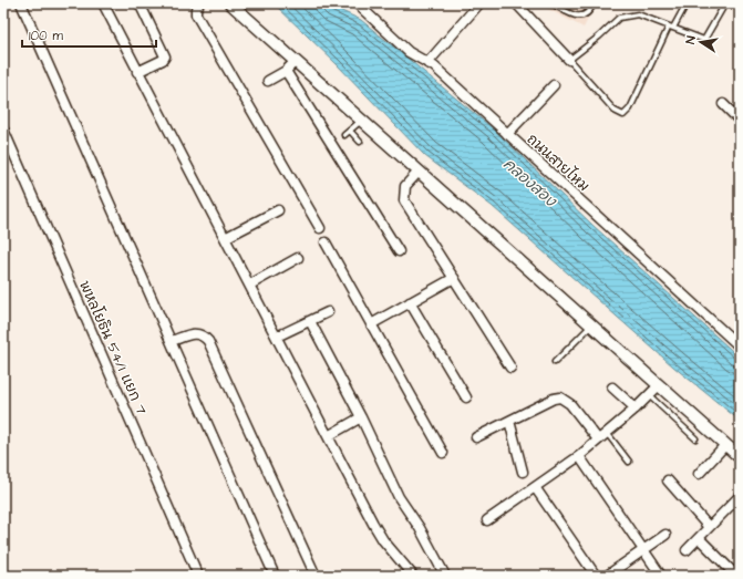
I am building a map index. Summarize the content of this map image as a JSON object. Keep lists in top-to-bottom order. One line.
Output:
{"streets":{"street":["ถนนสายไหม","พหลโยธิน 54/1 แยก 7"]},"water":["คลองสอง"],"scale_bar":"100 m","north":"left"}
